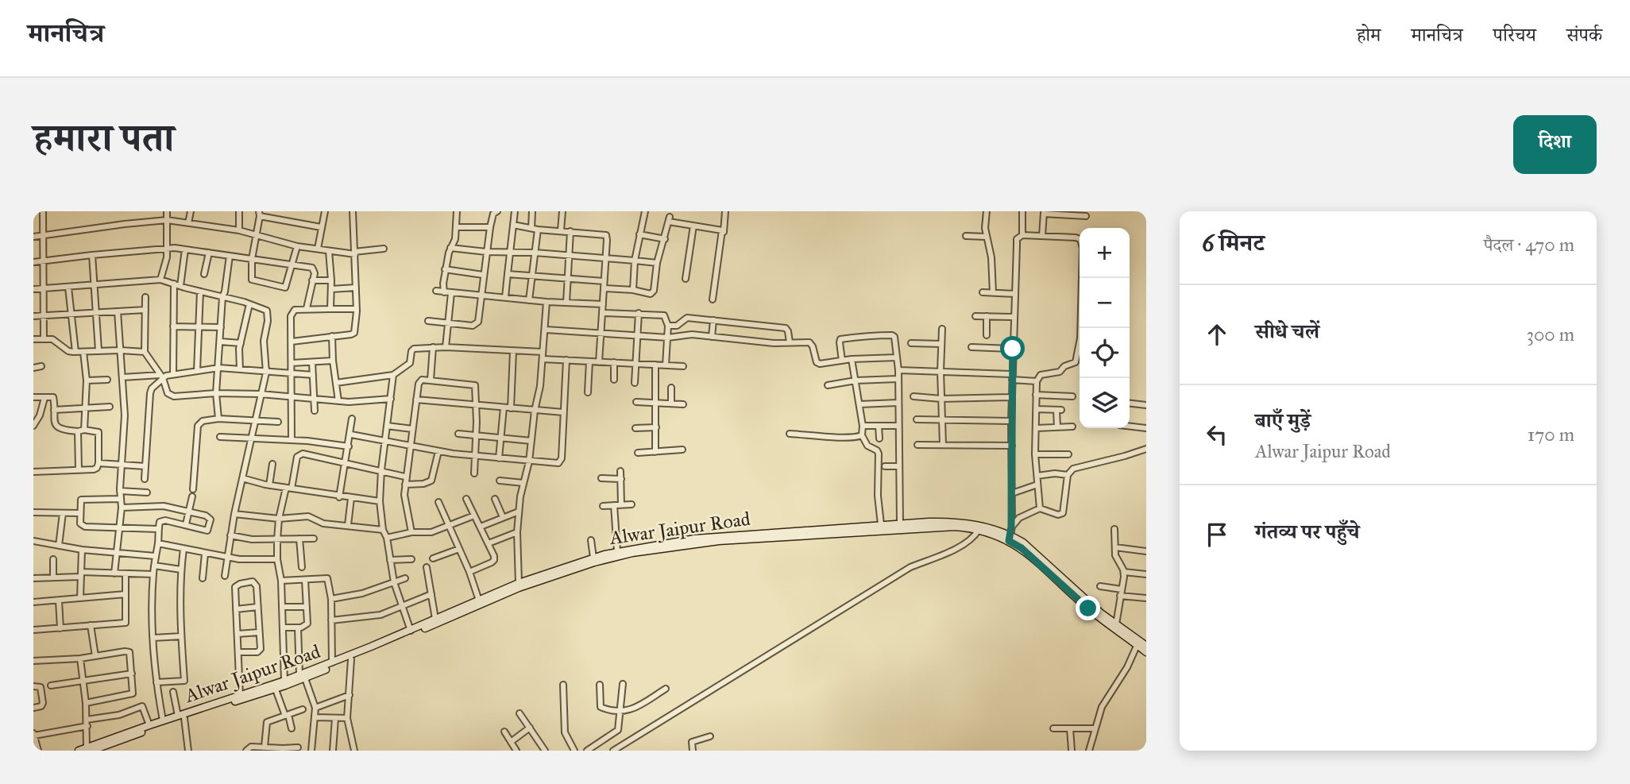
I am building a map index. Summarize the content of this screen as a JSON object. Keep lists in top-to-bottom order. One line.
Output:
{"streets":{"main road":["Alwar Jaipur Road"]},"page":{"header":"मानचित्र","nav":["होम","मानचित्र","परिचय","संपर्क"],"title":"हमारा पता","buttons":"दिशा","heading":["6 मिनट","पैदल · 470 m"],"map_buttons":["+","−"],"list":[["सीधे चलें","300 m"],["बाएँ मुड़ें","Alwar Jaipur Road","170 m"],"गंतव्य पर पहुँचे"]}}
